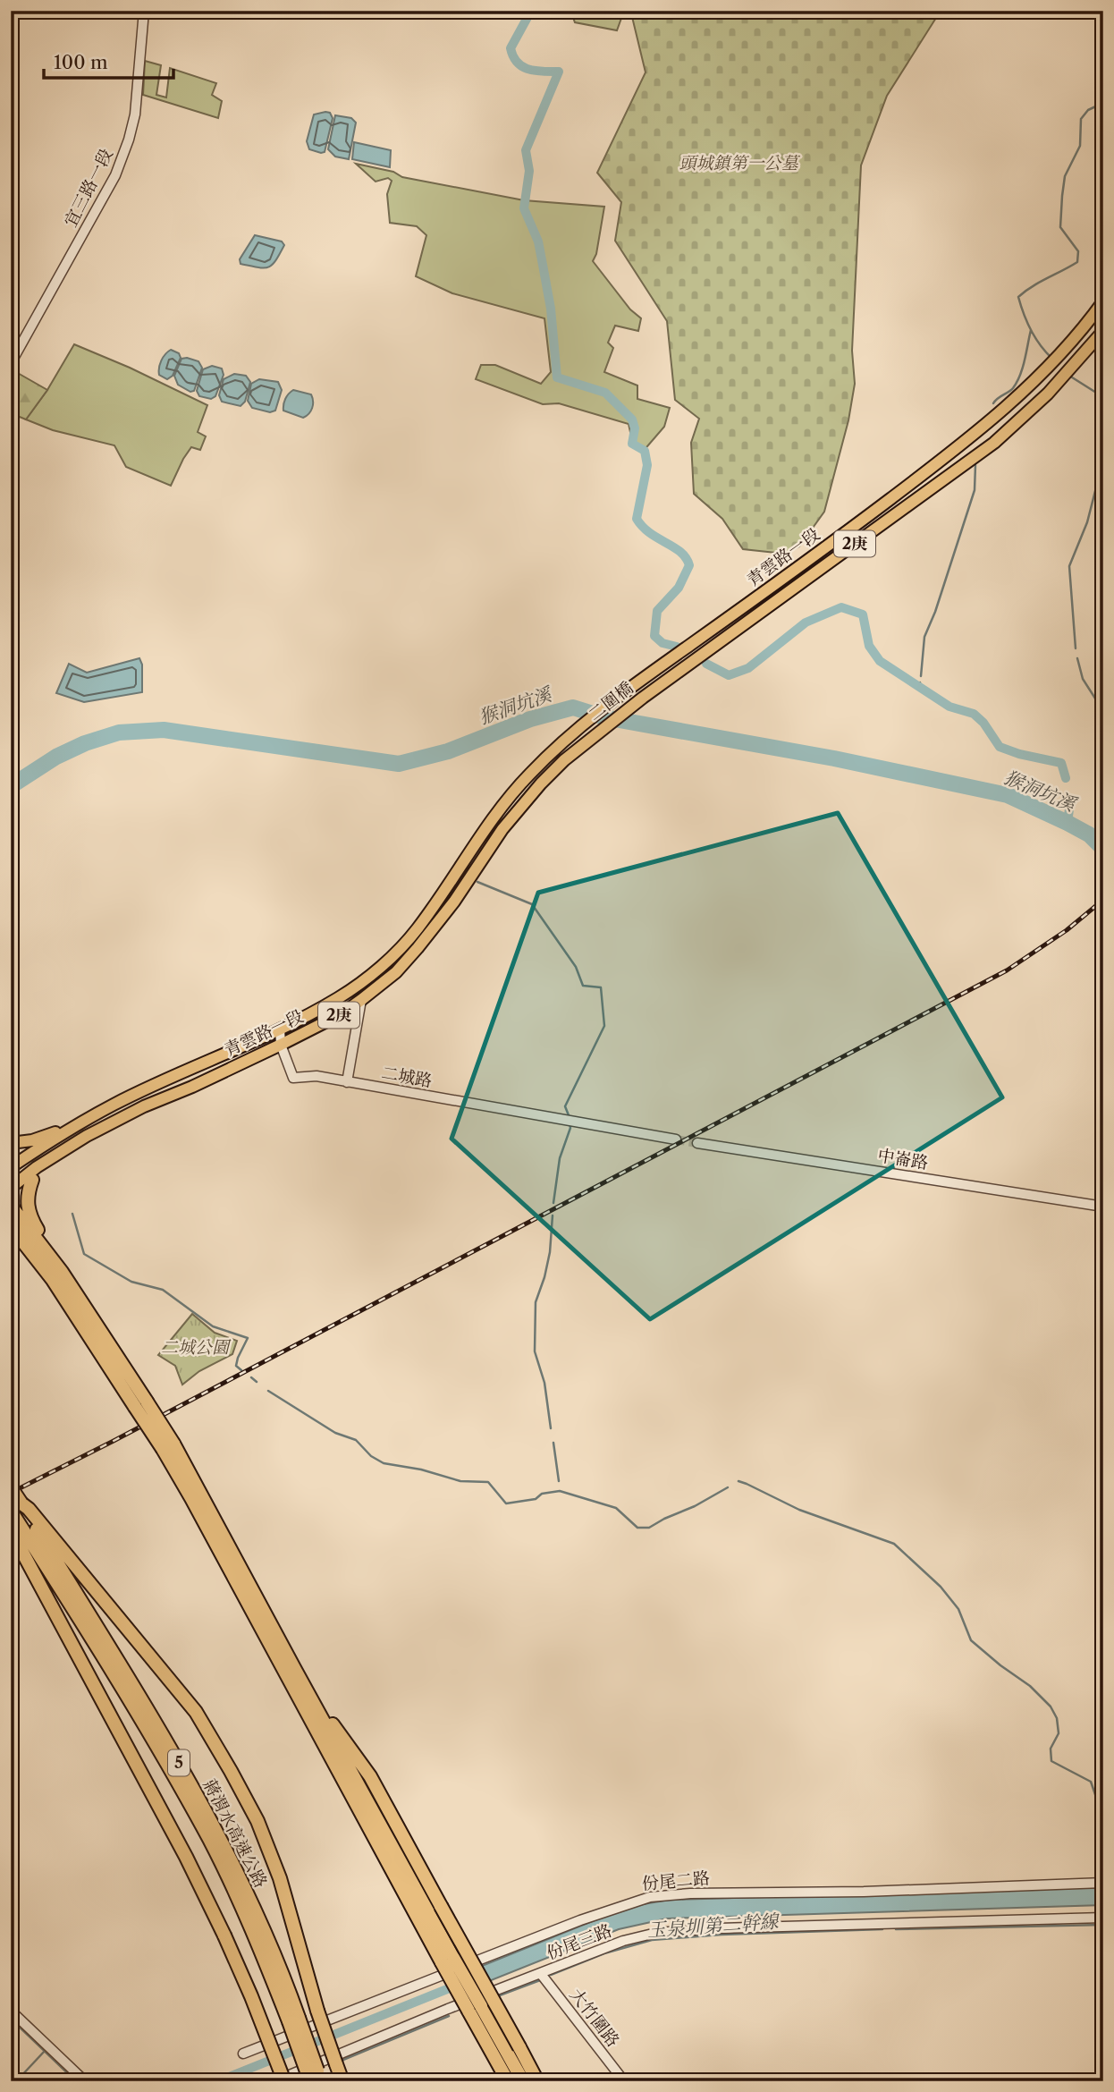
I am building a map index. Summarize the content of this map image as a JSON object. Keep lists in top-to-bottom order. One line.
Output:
{"streets":{"highway":["5","蔣渭水高速公路"],"main road":["2庚","青雲路一段","二圍橋"],"street":["宜三路一段","二城路","中崙路","份尾二路","份尾三路","大竹圍路"]},"crossings":[["青雲路一段","二圍橋"],["青雲路一段","二城路"],["份尾三路","大竹圍路"]],"water":["猴洞坑溪","玉泉圳第二幹線"],"parks":["頭城鎮第一公墓","二城公園"],"scale_bar":"100 m"}
